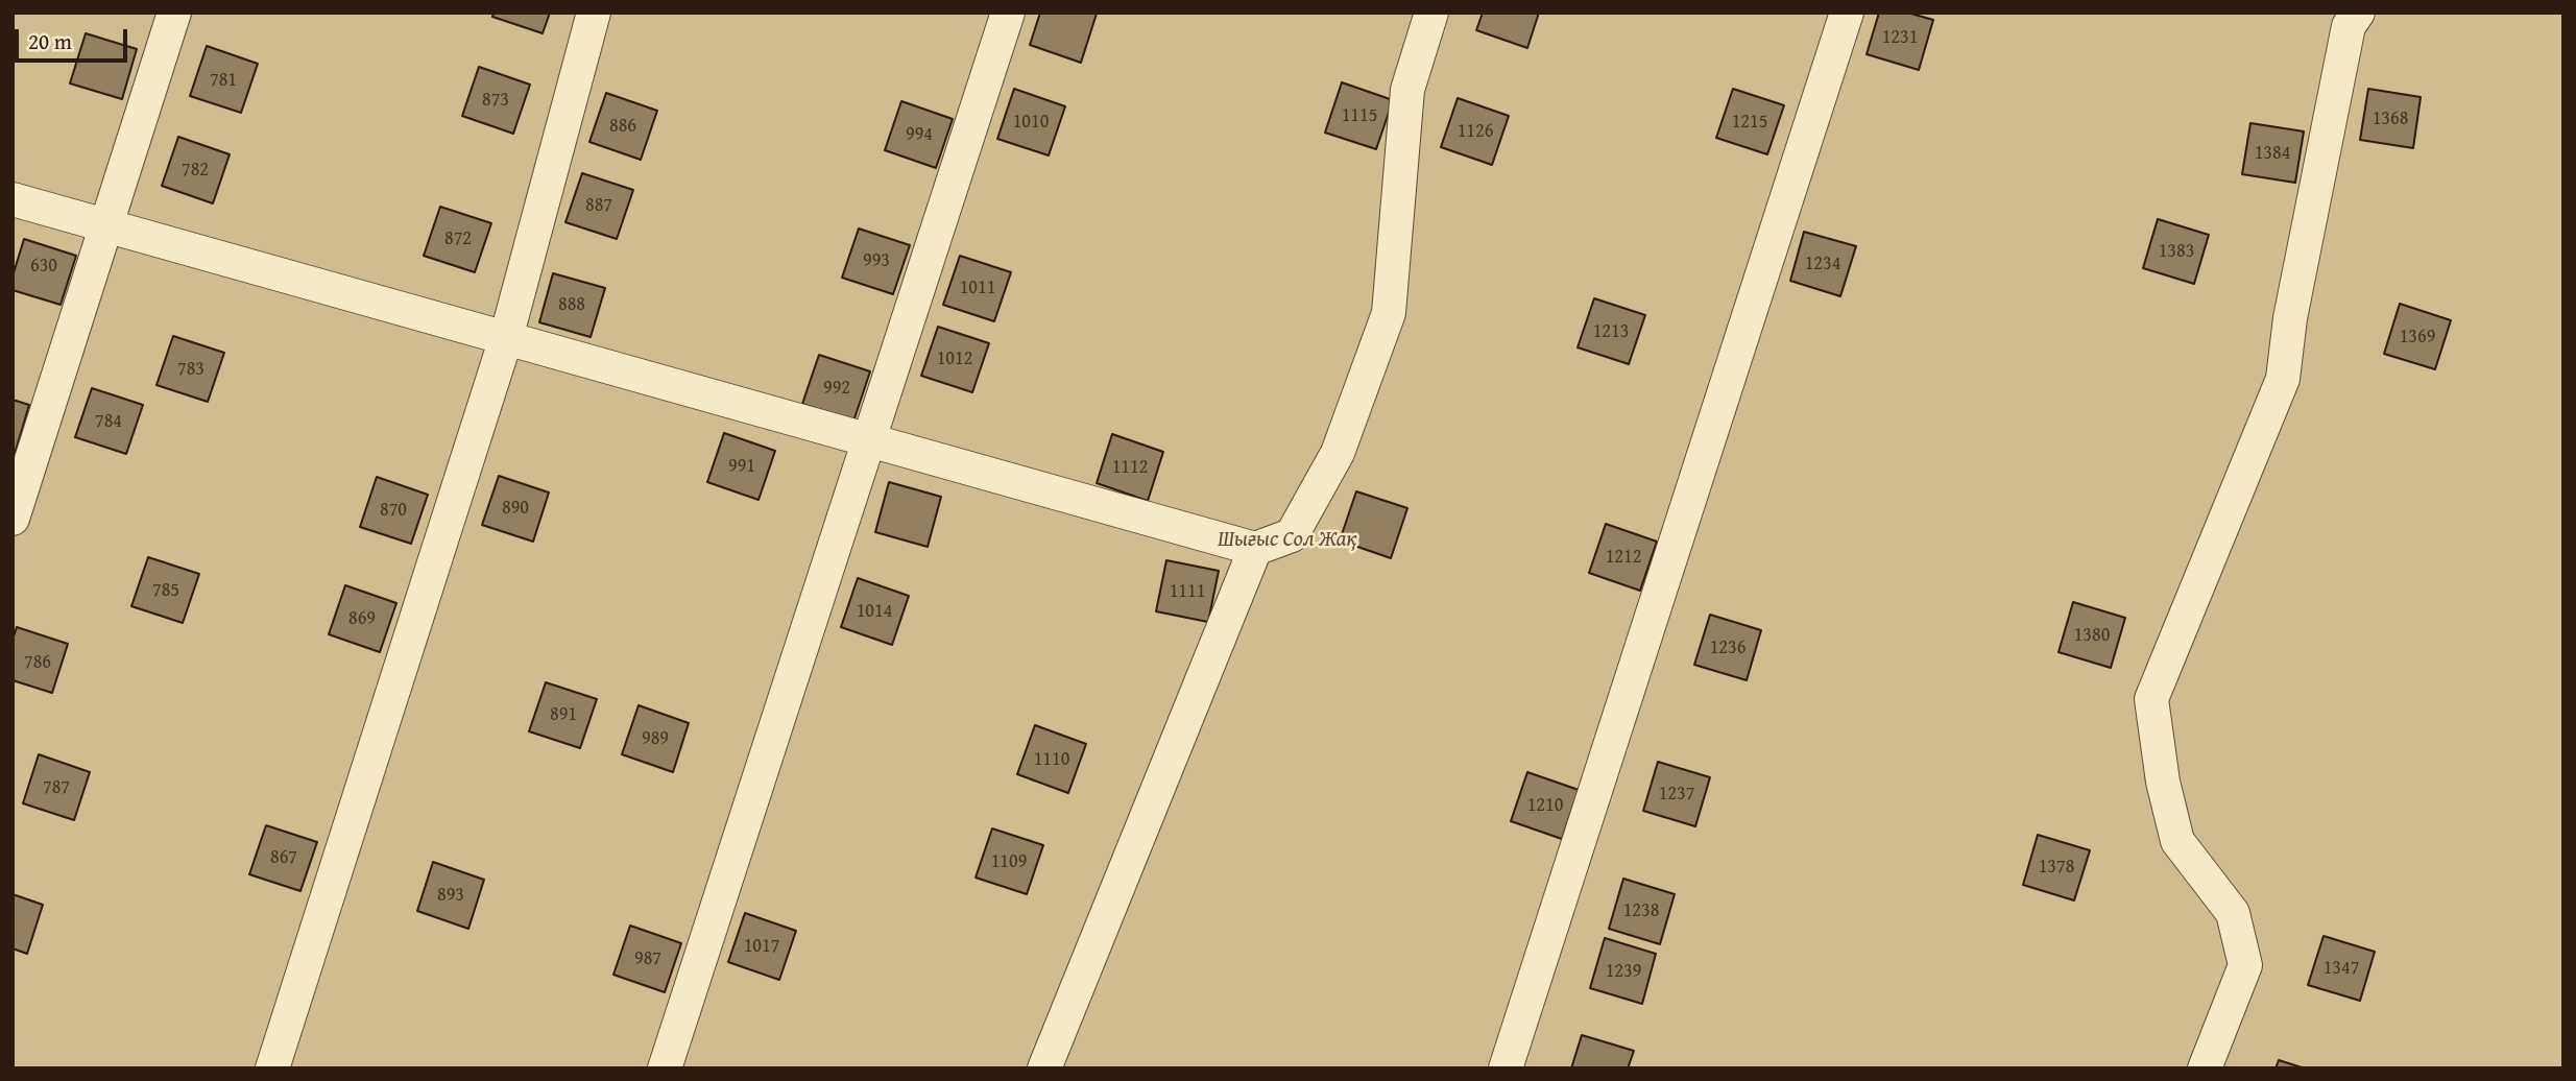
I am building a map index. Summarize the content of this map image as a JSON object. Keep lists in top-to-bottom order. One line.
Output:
{"parks":["Шығыс Сол Жақ"],"house_numbers":["1231","781","873","1115","1368","1010","1215","886","1126","994","1384","782","887","872","1383","993","1234","630","1011","888","1213","1369","1012","783","992","784","991","1112","890","870","1212","785","1111","1014","869","1380","1236","786","891","989","1110","787","1237","1210","867","1109","1378","893","1238","1017","987","1347","1239"],"scale_bar":"20 m"}
